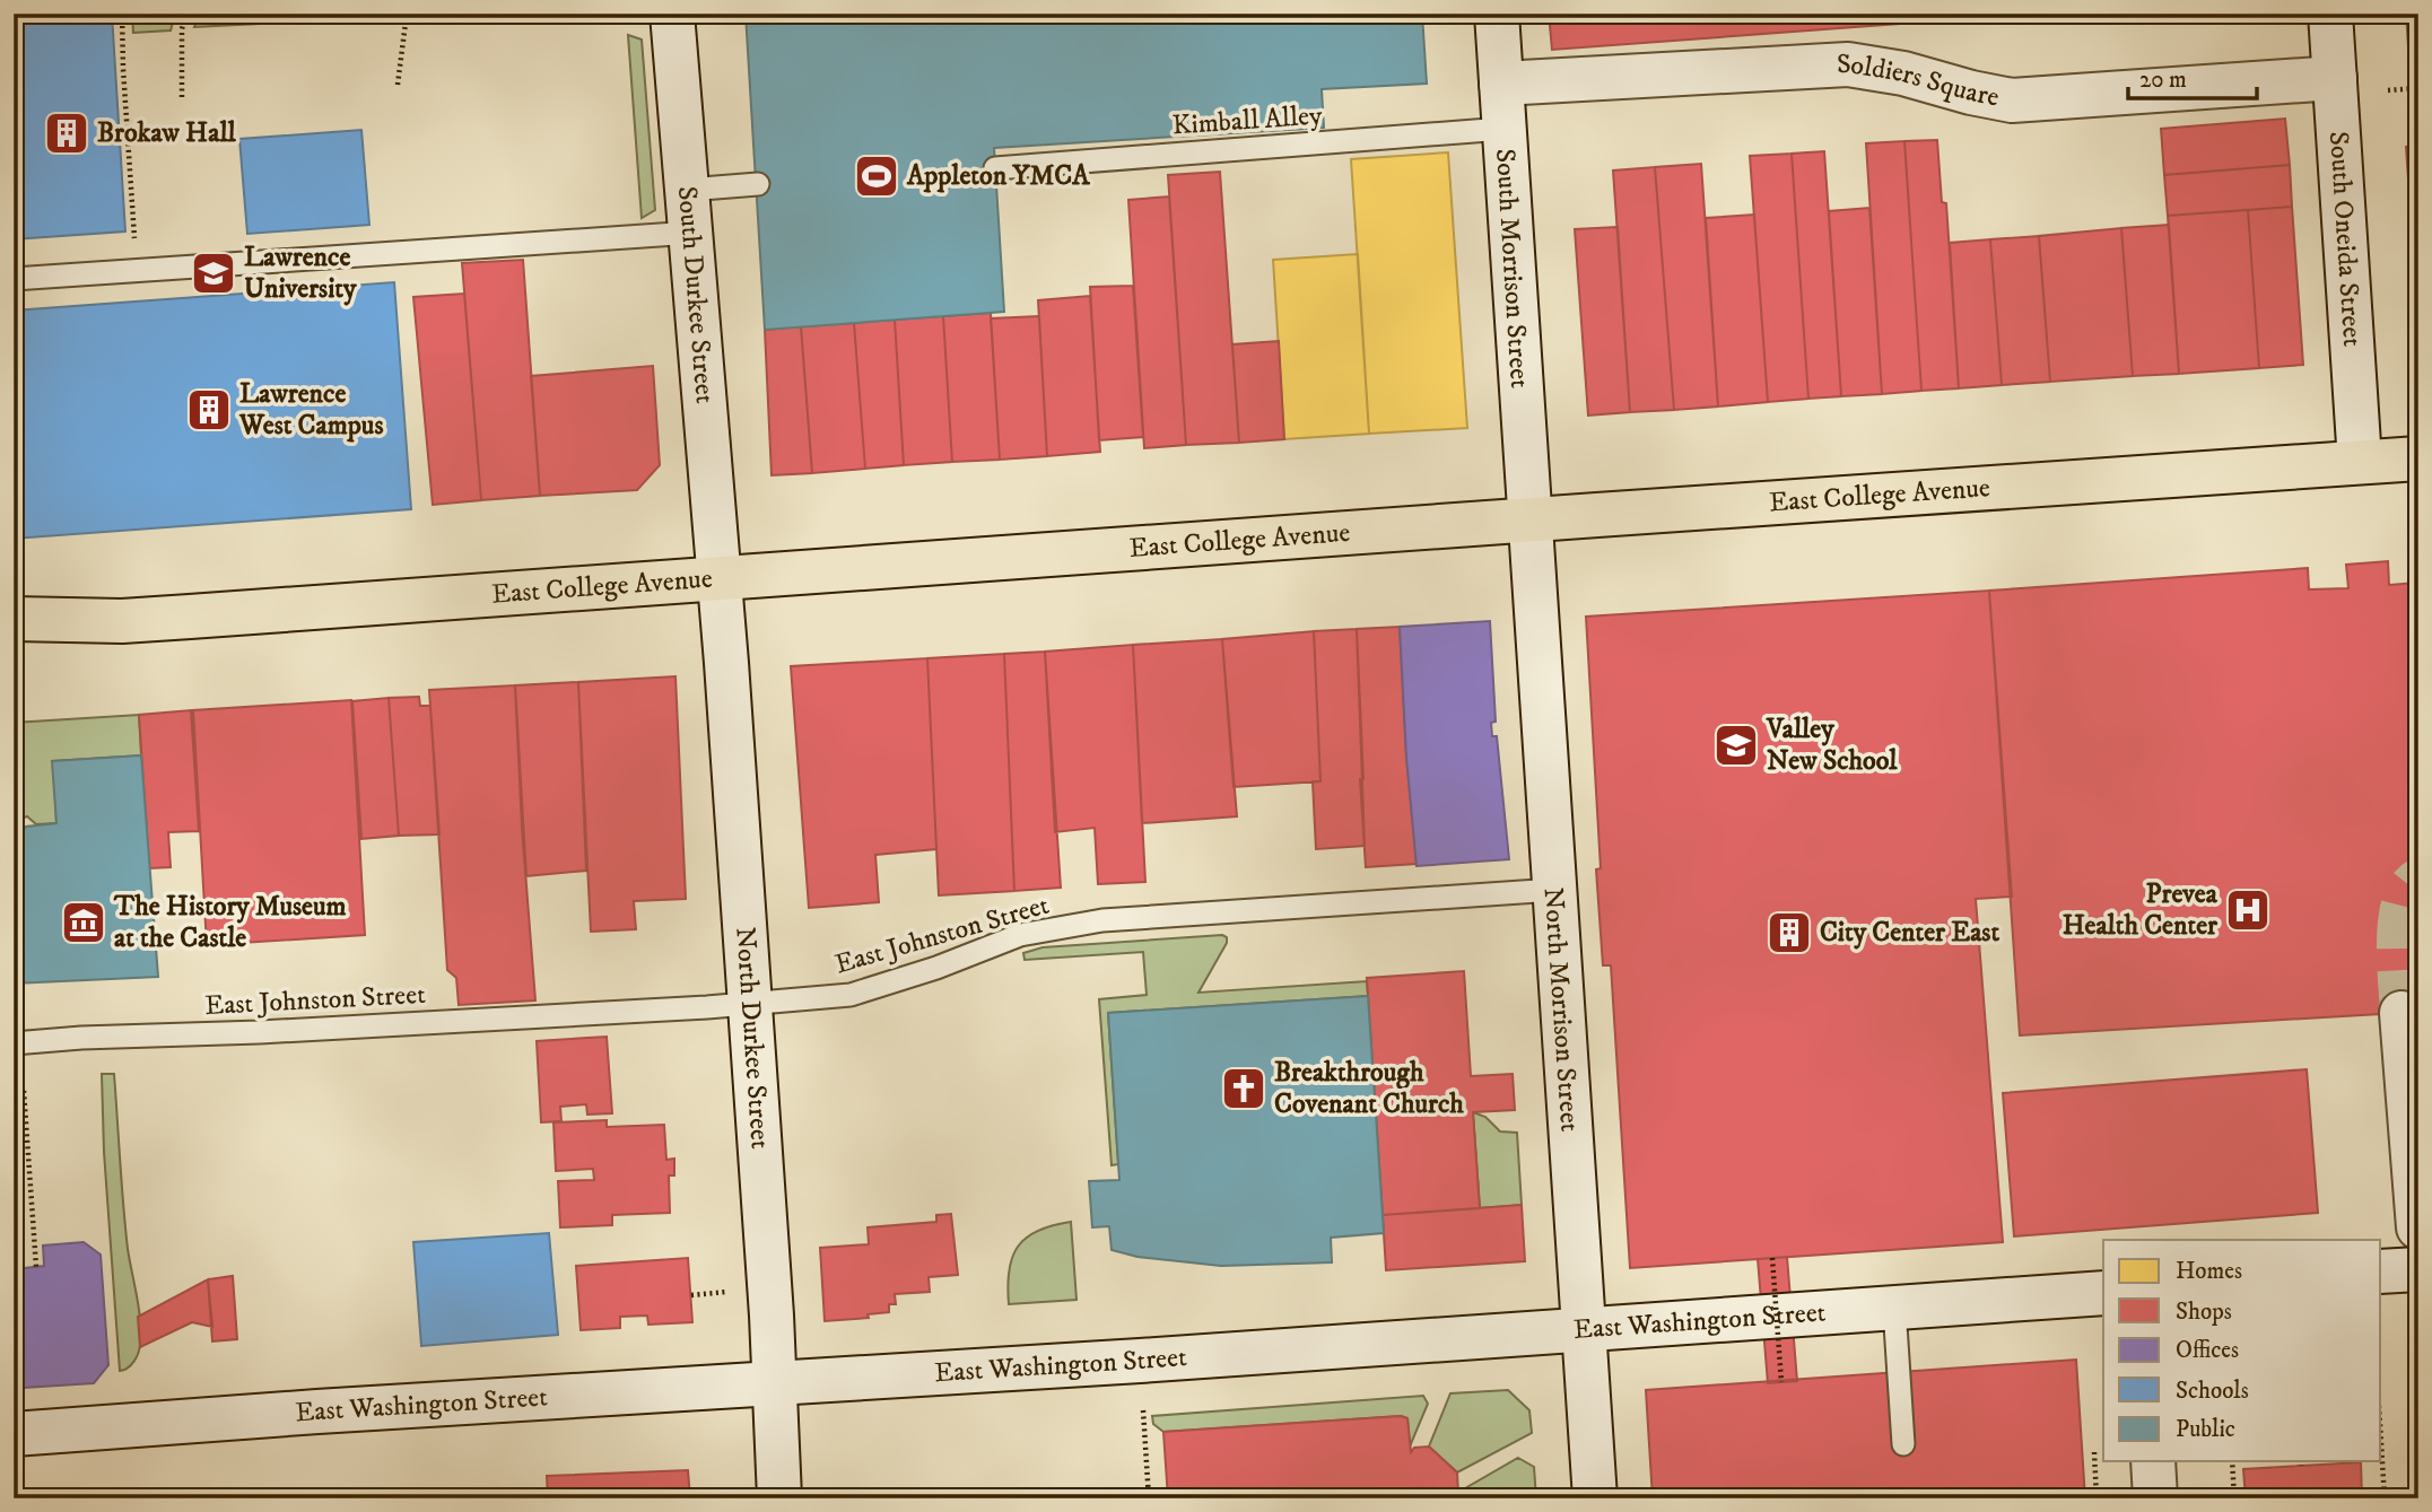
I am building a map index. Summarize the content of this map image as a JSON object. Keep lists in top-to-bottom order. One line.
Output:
{"streets":{"main road":["East College Avenue"],"street":["Soldiers Square","South Oneida Street","South Morrison Street","South Durkee Street","North Morrison Street","North Durkee Street","East Washington Street"],"lane":["Kimball Alley","East Johnston Street"]},"crossings":[["Soldiers Square","South Oneida Street"],["Soldiers Square","South Morrison Street"],["Kimball Alley","South Morrison Street"],["South Oneida Street","East College Avenue"],["South Morrison Street","East College Avenue"],["South Morrison Street","North Morrison Street"],["South Durkee Street","East College Avenue"],["South Durkee Street","North Durkee Street"],["East College Avenue","North Morrison Street"],["East College Avenue","North Durkee Street"],["East Johnston Street","North Morrison Street"],["East Johnston Street","North Durkee Street"],["North Morrison Street","East Washington Street"],["North Durkee Street","East Washington Street"]],"places":{"building":["Brokaw Hall","Lawrence West Campus","City Center East"],"sports":["Appleton YMCA"],"school or university":["Lawrence University","Valley New School"],"hospital":["Prevea Health Center"],"museum":["The History Museum at the Castle"],"church":["Breakthrough Covenant Church"]},"legend":["Homes","Shops","Offices","Schools","Public"],"scale_bar":"20 m"}
